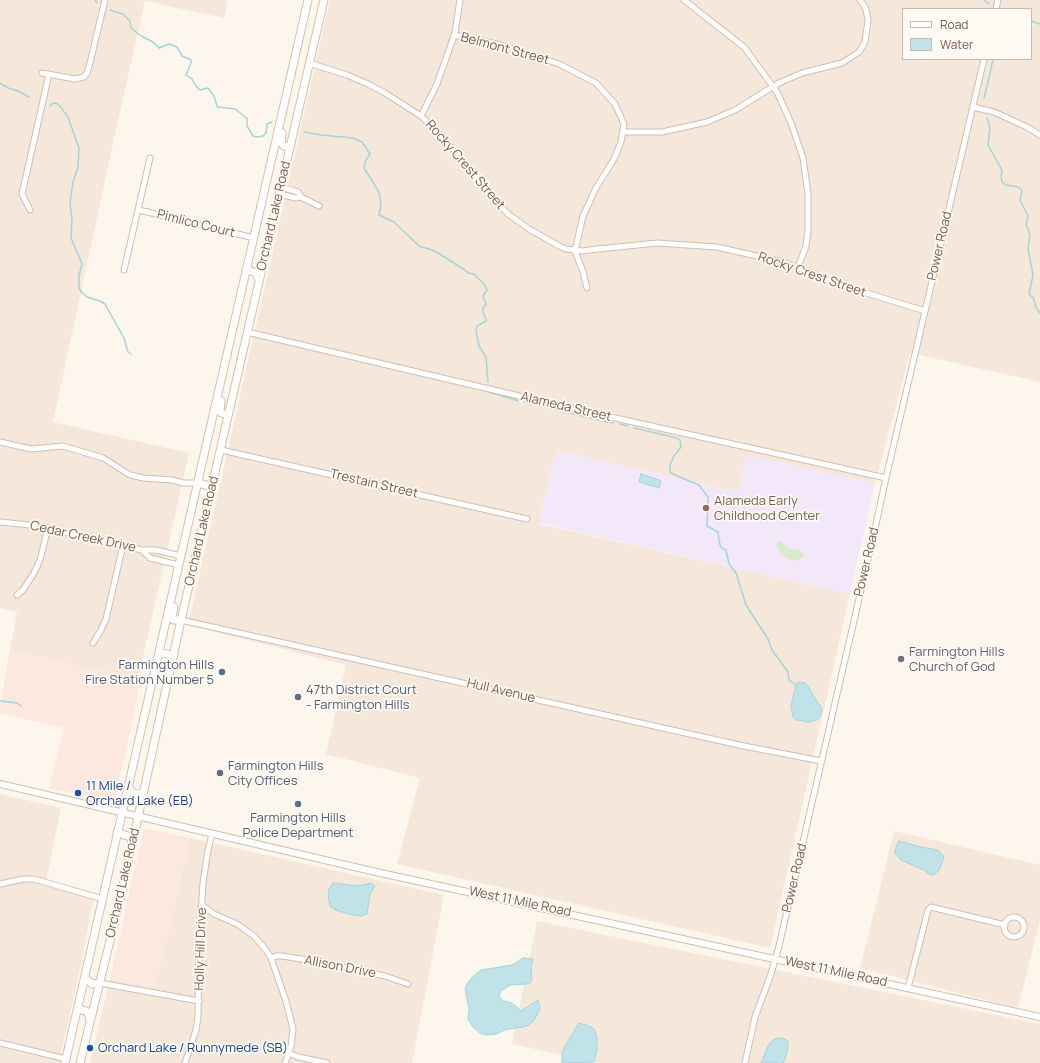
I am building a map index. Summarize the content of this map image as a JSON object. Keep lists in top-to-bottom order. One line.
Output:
{"streets":{"main road":["Orchard Lake Road"],"street":["Belmont Street","Rocky Crest Street","Pimlico Court","Power Road","Alameda Street","Trestain Street","Cedar Creek Drive","Hull Avenue","West 11 Mile Road","Holly Hill Drive","Allison Drive"]},"crossings":[["Rocky Crest Street","Orchard Lake Road"],["Rocky Crest Street","Power Road"],["Orchard Lake Road","Pimlico Court"],["Orchard Lake Road","Alameda Street"],["Orchard Lake Road","Trestain Street"],["Orchard Lake Road","Cedar Creek Drive"],["Orchard Lake Road","Hull Avenue"],["Orchard Lake Road","West 11 Mile Road"],["Power Road","Alameda Street"],["Power Road","Hull Avenue"],["Power Road","West 11 Mile Road"],["West 11 Mile Road","Holly Hill Drive"]],"places":["Alameda Early Childhood Center","Farmington Hills Church of God","Farmington Hills Fire Station Number 5","47th District Court - Farmington Hills","Farmington Hills City Offices","11 Mile / Orchard Lake (EB)","Farmington Hills Police Department","Orchard Lake / Runnymede (SB)"],"legend":["Road","Water"]}
